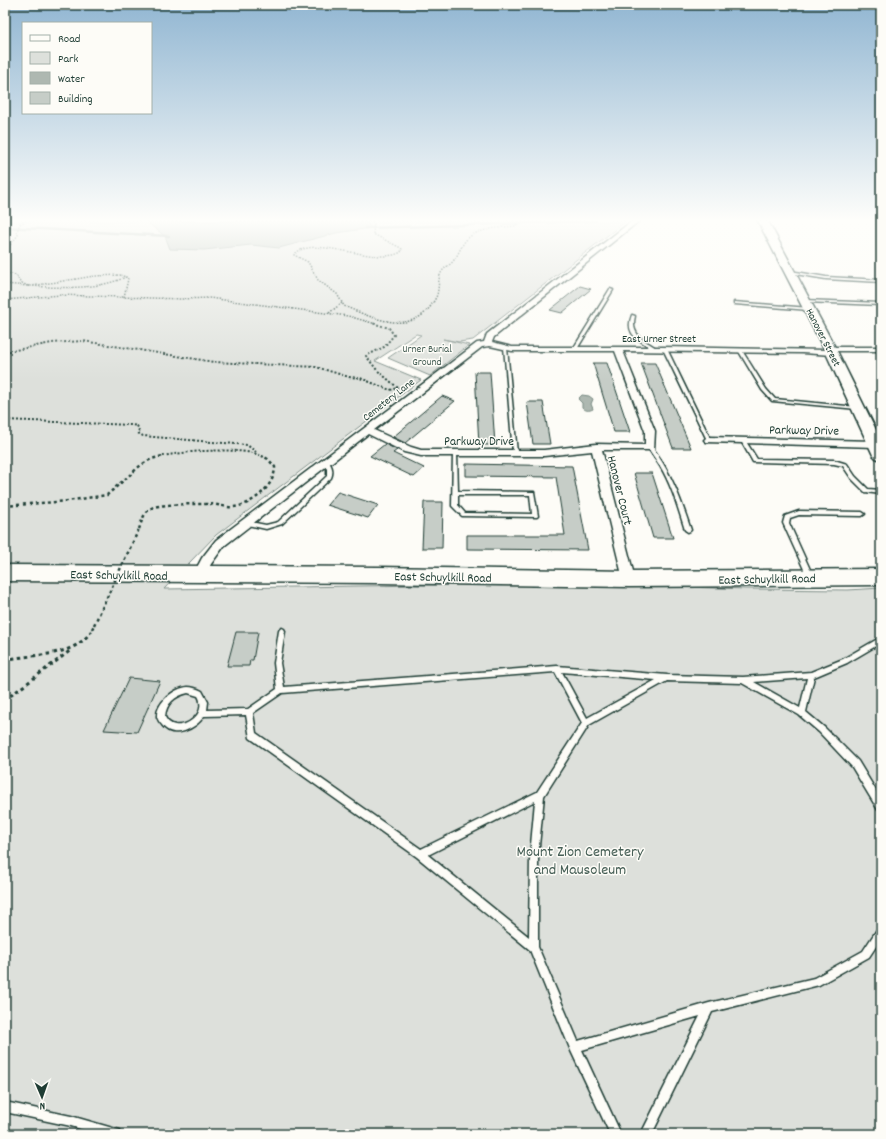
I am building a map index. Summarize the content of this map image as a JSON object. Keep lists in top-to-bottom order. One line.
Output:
{"streets":{"main road":["Hanover Street","East Schuylkill Road"],"street":["East Urner Street","Cemetery Lane","Parkway Drive","Hanover Court"]},"crossings":[["Hanover Street","East Urner Street"],["Hanover Street","Parkway Drive"],["East Urner Street","Cemetery Lane"],["Cemetery Lane","Parkway Drive"],["Cemetery Lane","East Schuylkill Road"],["Parkway Drive","Hanover Court"],["Hanover Court","East Schuylkill Road"]],"parks":["Urner Burial Ground","Mount Zion Cemetery and Mausoleum"],"legend":["Road","Park","Water","Building"],"north":"bottom"}
